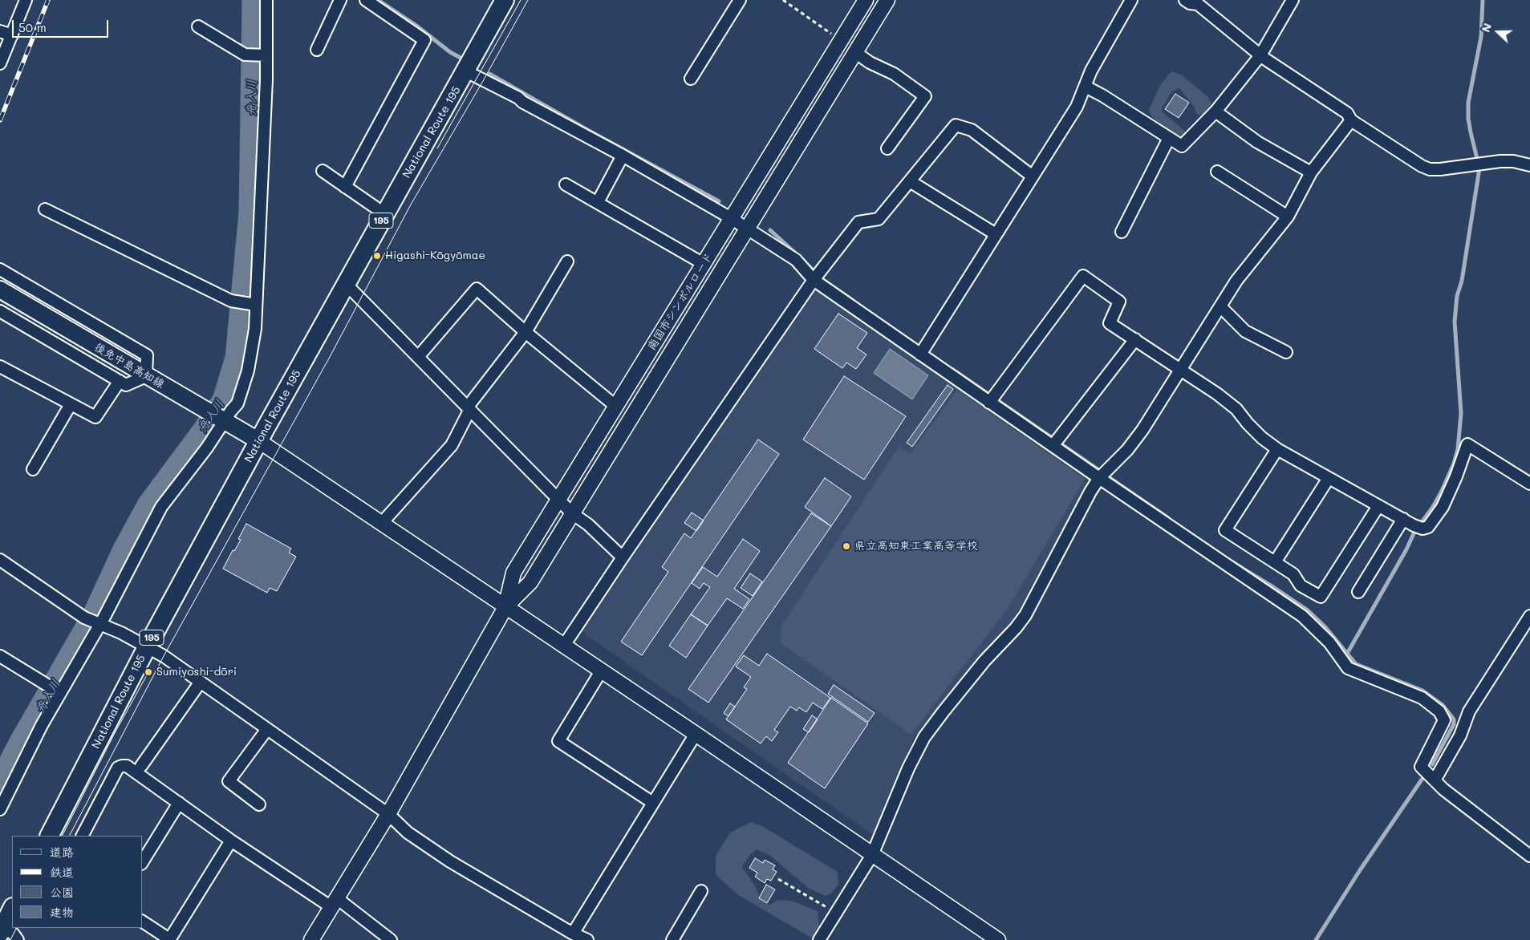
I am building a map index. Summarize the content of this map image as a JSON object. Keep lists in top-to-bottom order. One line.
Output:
{"streets":{"highway":["National Route 195","195"],"main road":["後免中島高知線"],"street":["南国市シンボルロード"]},"crossings":[["National Route 195","後免中島高知線"]],"water":["舟入川"],"places":["Higashi-Kōgyōmae","県立高知東工業高等学校","Sumiyoshi-dōri"],"legend":["道路","鉄道","公園","建物"],"scale_bar":"50 m","north":"left"}
